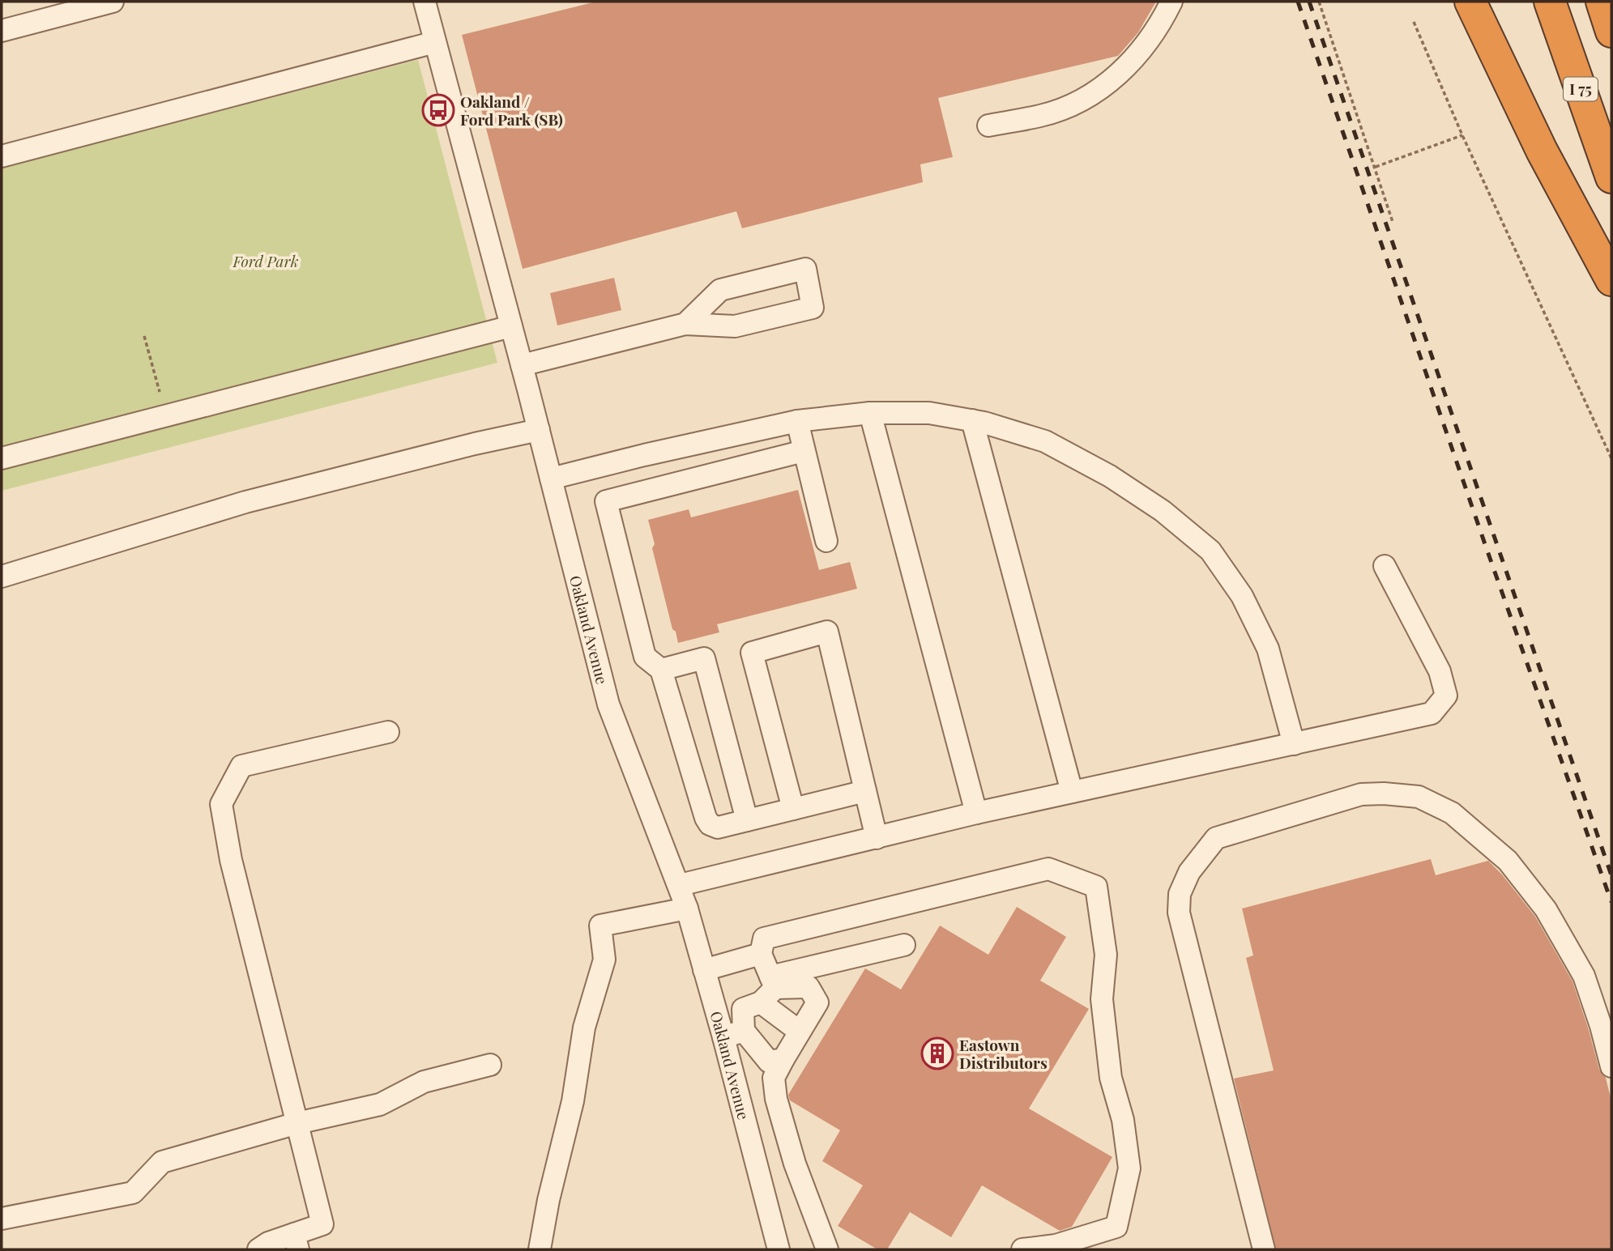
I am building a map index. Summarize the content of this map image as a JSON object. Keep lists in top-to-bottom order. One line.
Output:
{"streets":{"highway":["I 75"],"street":["Oakland Avenue"]},"parks":["Ford Park"],"places":{"bus stop":["Oakland / Ford Park (SB)"],"building":["Eastown Distributors"]}}
